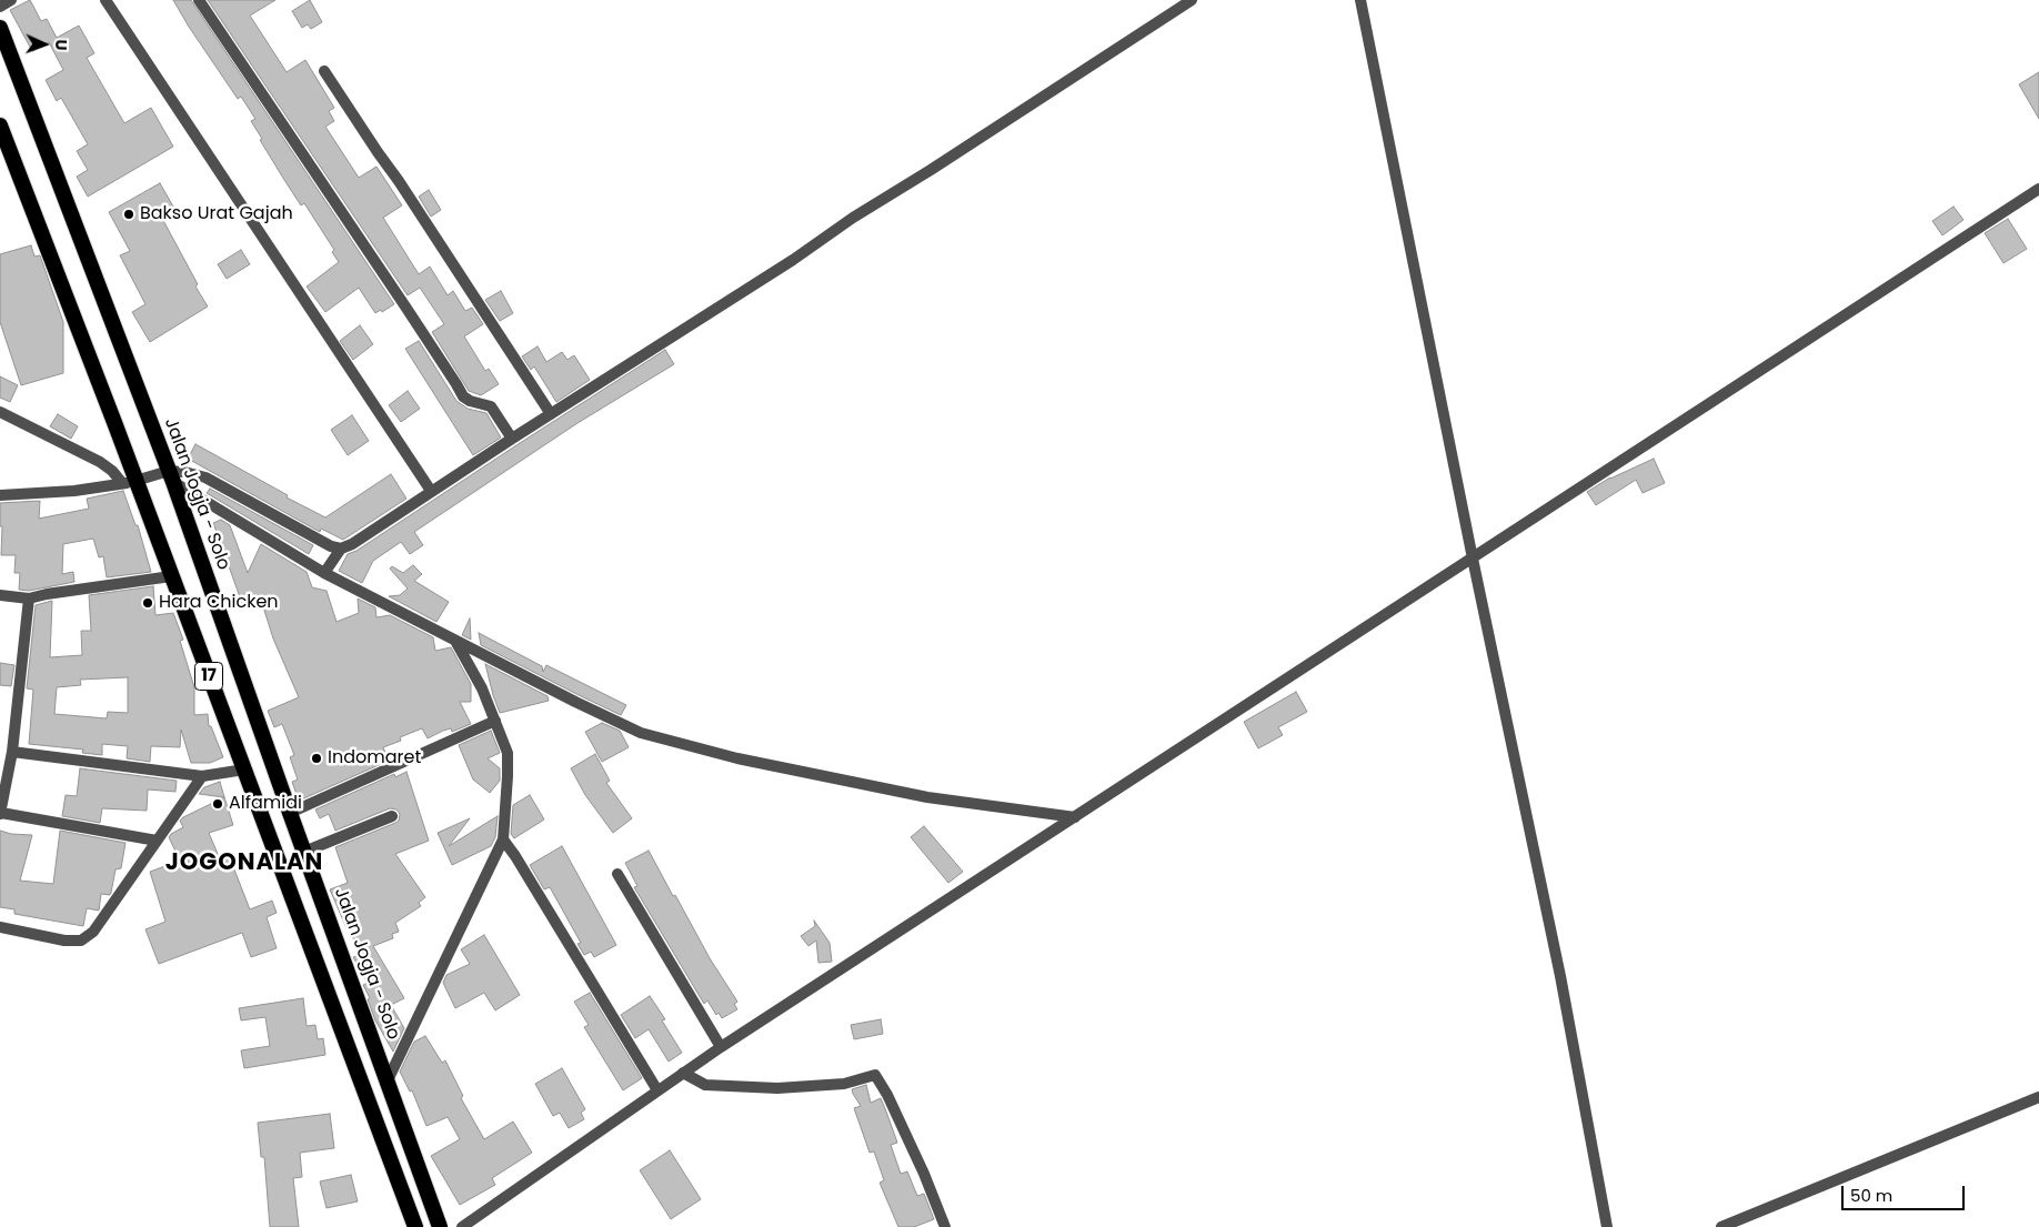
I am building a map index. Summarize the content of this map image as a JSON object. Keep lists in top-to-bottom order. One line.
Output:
{"streets":{"highway":["Jalan Jogja - Solo","17"]},"districts":["JOGONALAN"],"places":["Bakso Urat Gajah","Hara Chicken","Indomaret","Alfamidi"],"scale_bar":"50 m","north":"right"}
